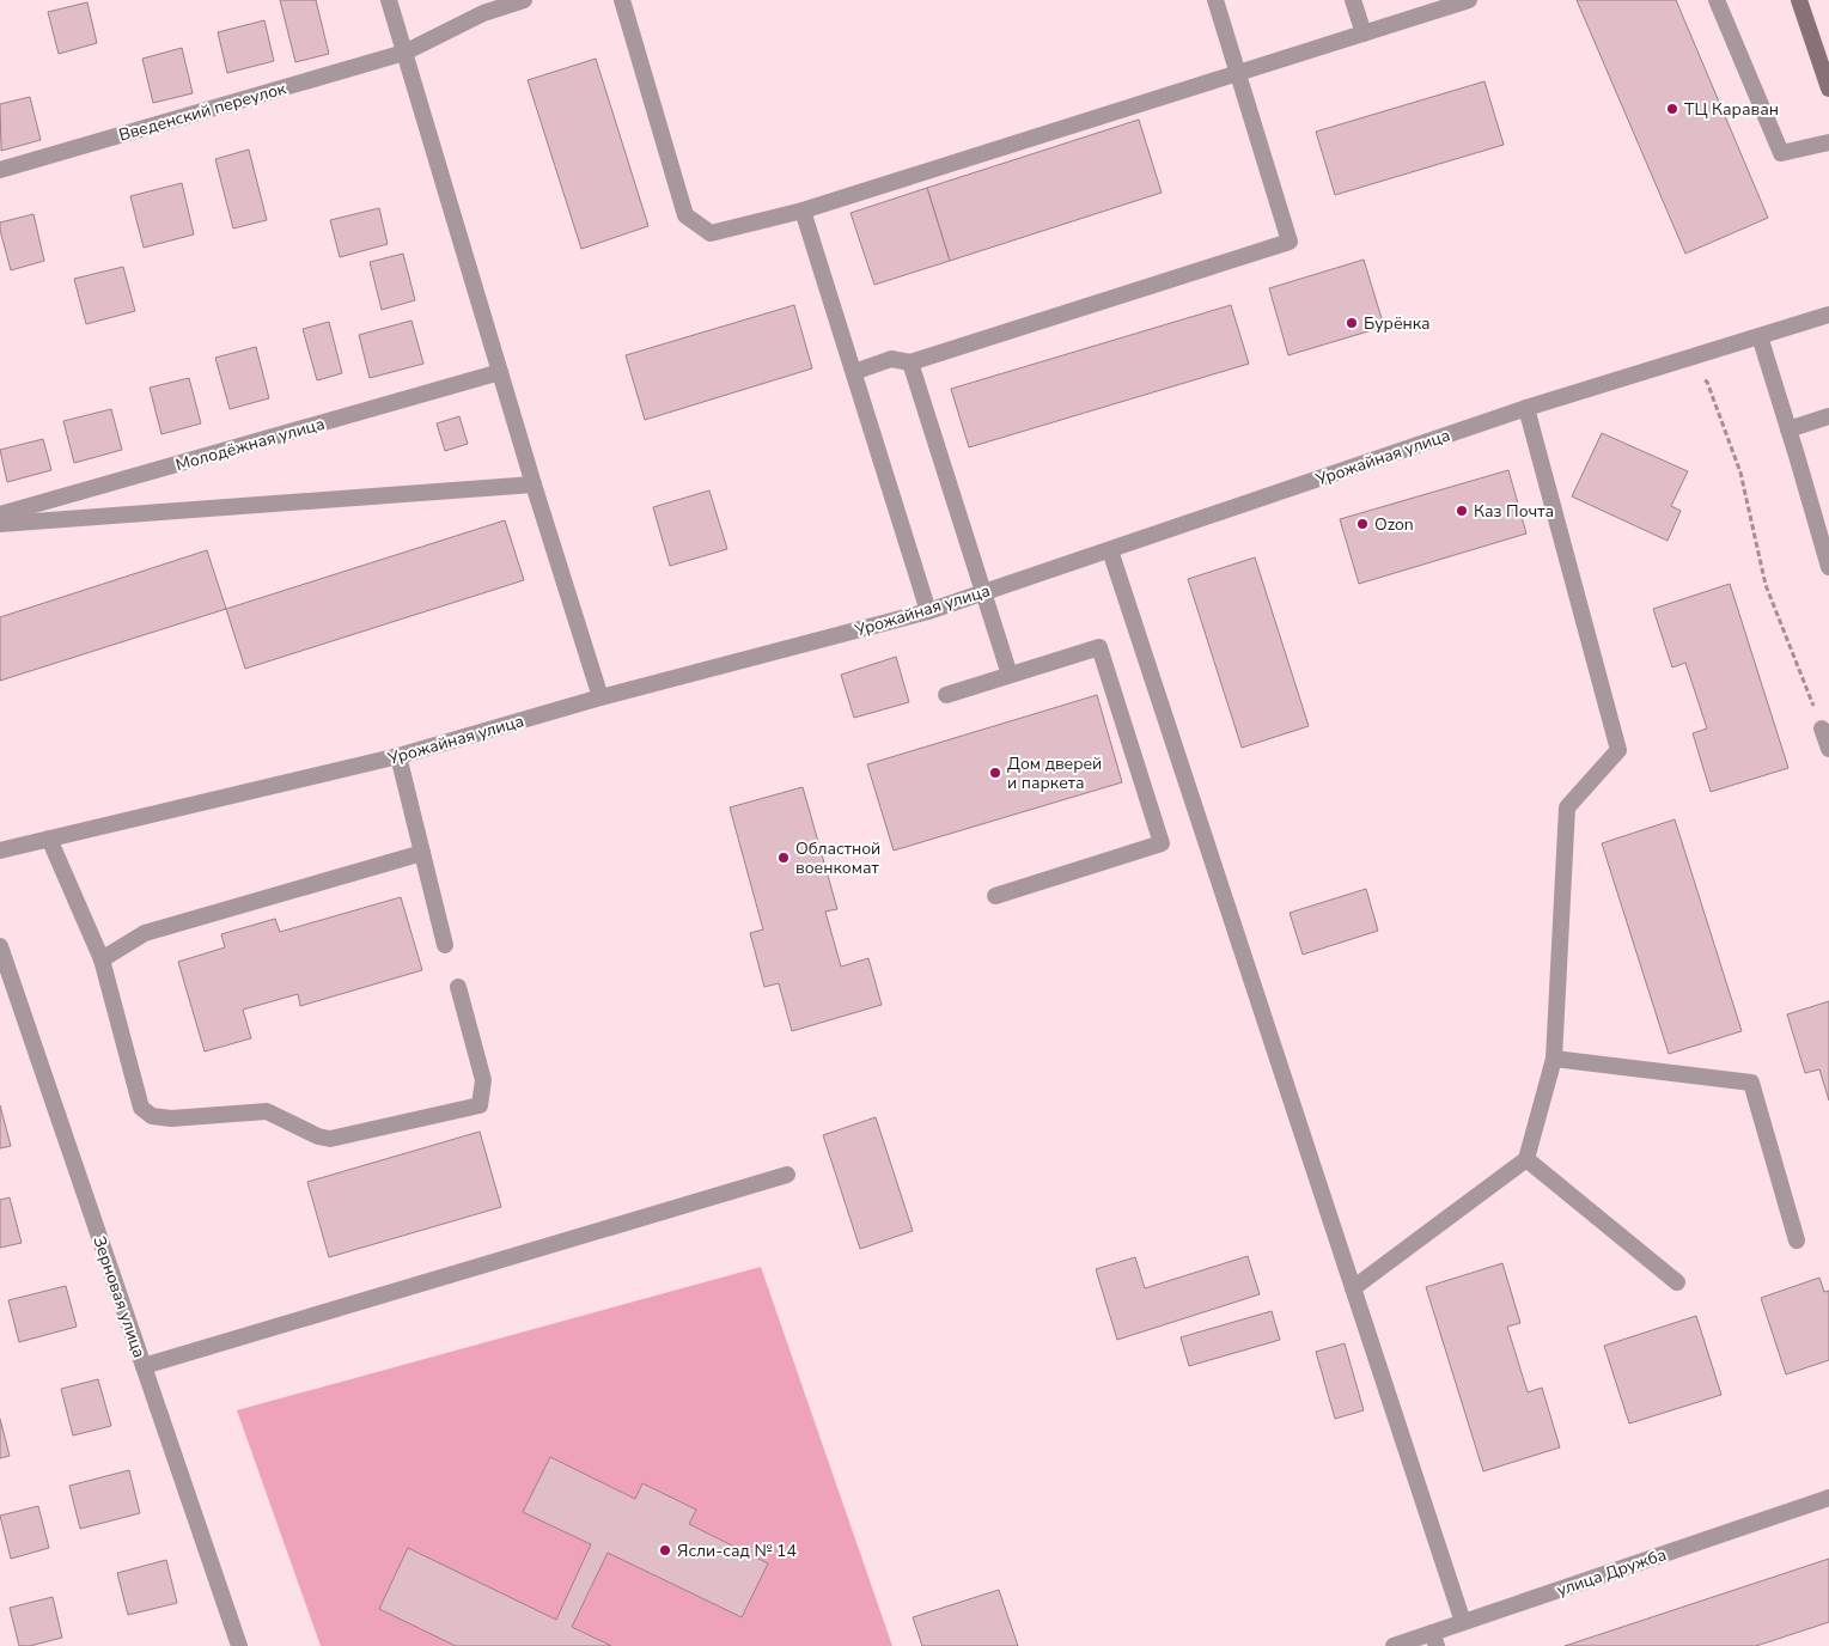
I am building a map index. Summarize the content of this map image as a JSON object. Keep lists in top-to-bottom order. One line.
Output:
{"streets":{"street":["Введенский переулок","Молодёжная улица","Урожайная улица","Зерновая улица","улица Дружба"]},"places":["ТЦ Караван","Бурёнка","Каз Почта","Ozon","Дом дверей и паркета","Областной военкомат","Ясли-сад № 14"]}
